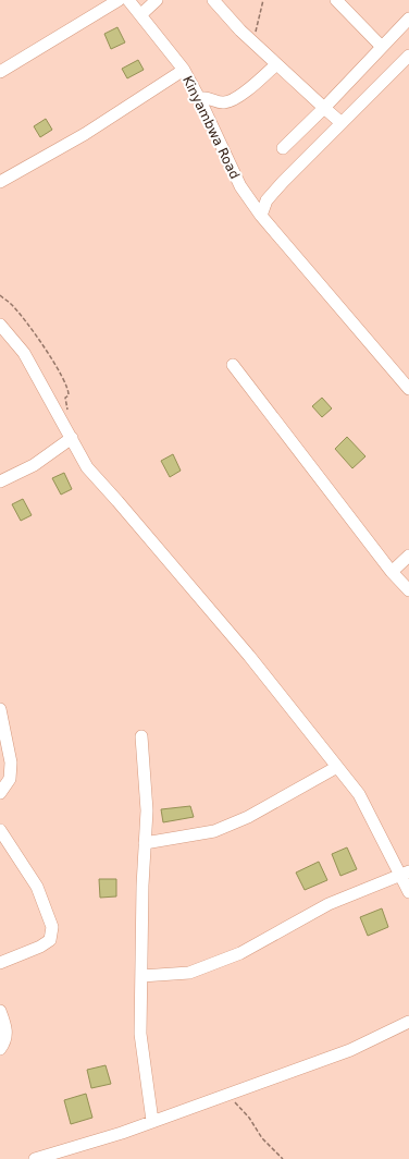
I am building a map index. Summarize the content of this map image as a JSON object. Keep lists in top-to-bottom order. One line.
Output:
{"streets":{"street":["Kinyambwa Road"]}}
